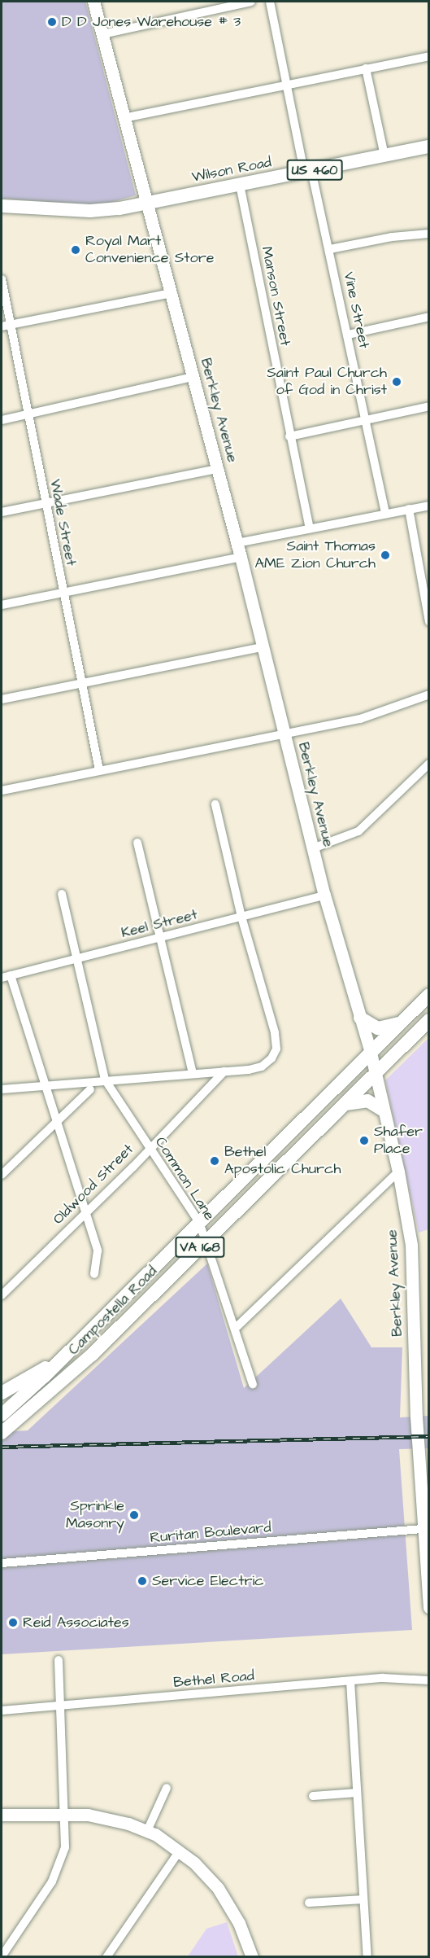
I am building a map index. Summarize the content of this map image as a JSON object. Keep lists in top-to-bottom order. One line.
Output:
{"streets":{"main road":["Wilson Road","US 460","VA 168","Campostella Road"],"street":["Manson Street","Vine Street","Berkley Avenue","Wade Street","Keel Street","Common Lane","Oldwood Street","Ruritan Boulevard","Bethel Road"]},"crossings":[["Wilson Road","Manson Street"],["Wilson Road","Vine Street"],["Wilson Road","Berkley Avenue"],["Berkley Avenue","Keel Street"],["Berkley Avenue","Campostella Road"],["Berkley Avenue","Ruritan Boulevard"],["Keel Street","Common Lane"],["Common Lane","Oldwood Street"],["Common Lane","Campostella Road"],["VA 168","Campostella Road"]],"places":["D D Jones Warehouse # 3","Royal Mart Convenience Store","Saint Paul Church of God in Christ","Saint Thomas AME Zion Church","Shafer Place","Bethel Apostolic Church","Sprinkle Masonry","Service Electric","Reid Associates"]}
